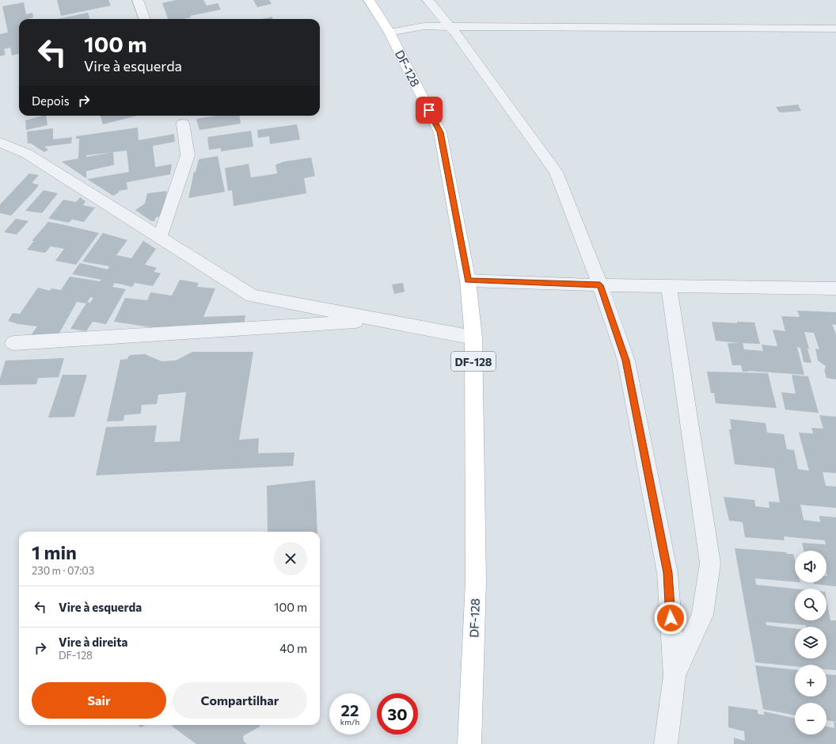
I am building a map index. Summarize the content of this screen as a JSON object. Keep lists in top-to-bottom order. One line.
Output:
{"streets":{"main road":["DF-128"]},"page":{"turn":["100 m","Vire à esquerda"],"then":"Depois","heading":["1 min","230 m · 07:03"],"map_buttons":["+","−"],"list":[{"name":"Vire à esquerda","value":"100 m"},{"name":"Vire à direita","note":"DF-128","value":"40 m"}],"buttons":["Sair","Compartilhar"],"speed":"22 km/h","limit":"30"}}
